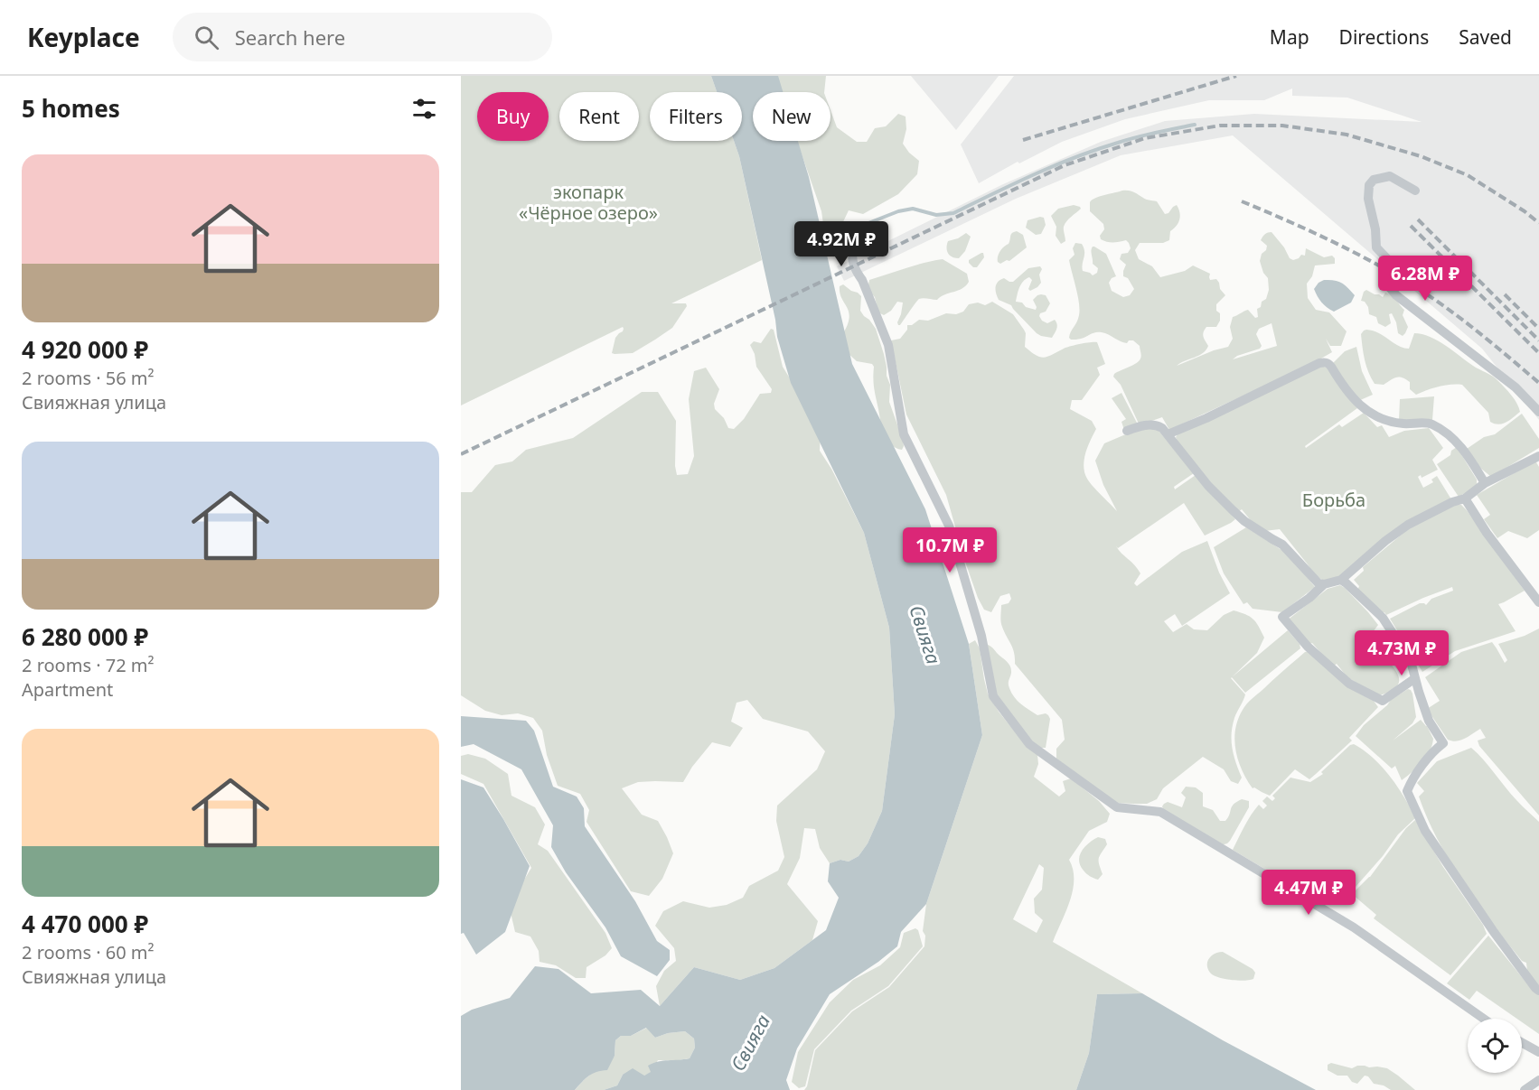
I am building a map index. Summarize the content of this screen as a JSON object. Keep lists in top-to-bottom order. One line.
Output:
{"water":["Свияга"],"parks":["экопарк «Чёрное озеро»","Борьба"],"page":{"header":"Keyplace","search":"Search here","nav":["Map","Directions","Saved"],"heading":"5 homes","chip":["Buy","Rent","Filters","New"],"list":[{"name":"4 920 000 ₽","note":"2 rooms · 56 m² · Свияжная улица"},{"name":"6 280 000 ₽","note":"2 rooms · 72 m² · Apartment"},{"name":"4 470 000 ₽","note":"2 rooms · 60 m² · Свияжная улица"}],"price":["4.92M ₽","6.28M ₽","10.7M ₽","4.73M ₽","4.47M ₽"]}}
